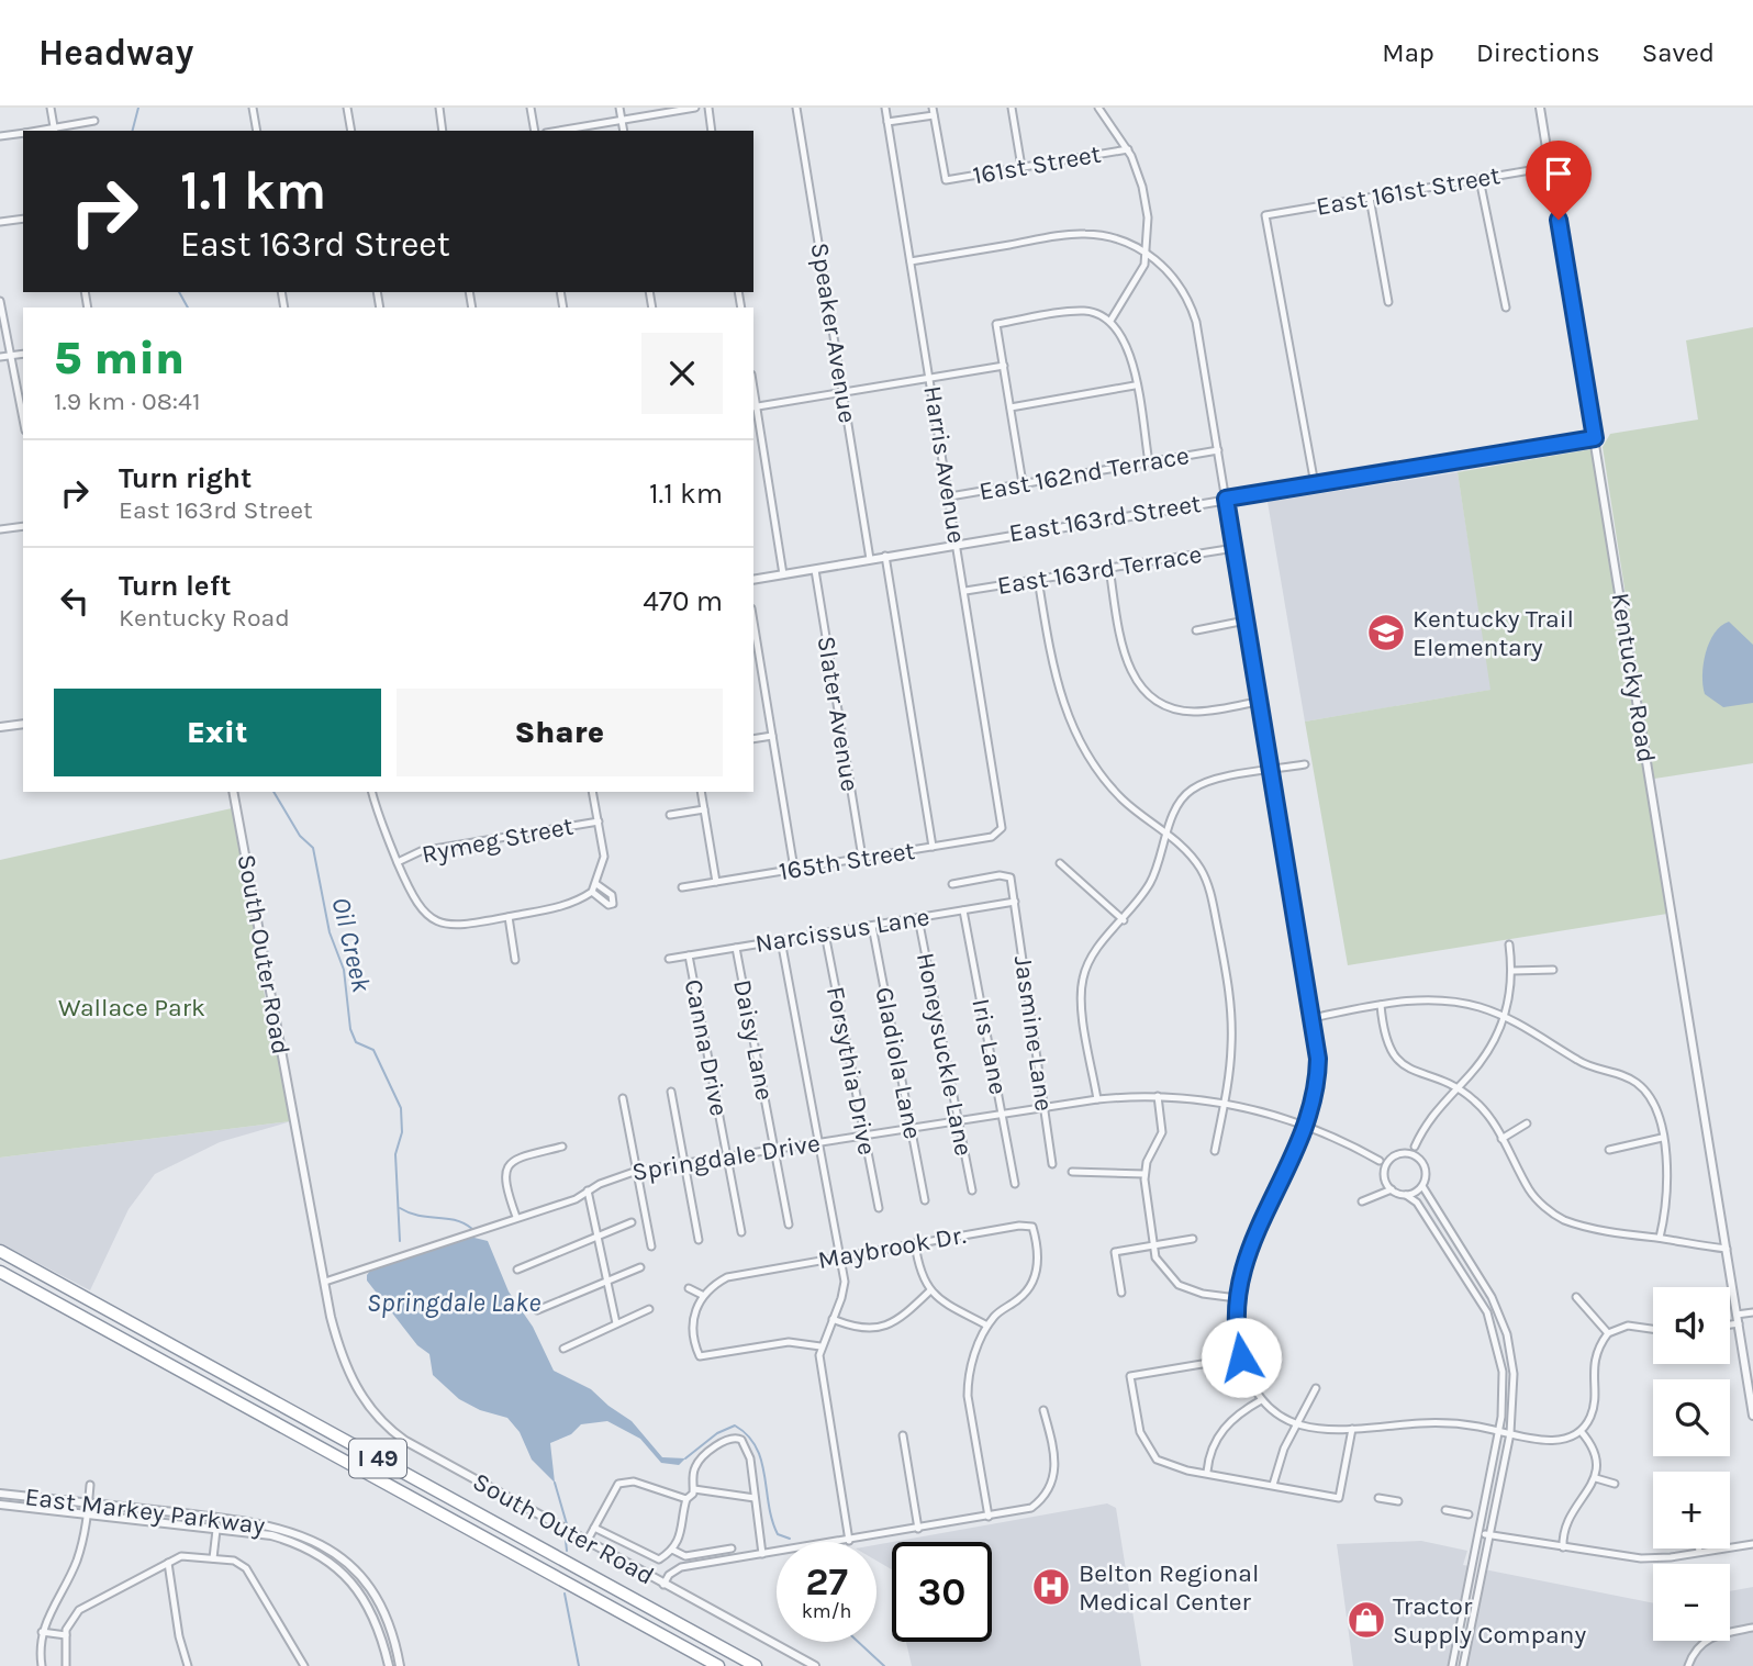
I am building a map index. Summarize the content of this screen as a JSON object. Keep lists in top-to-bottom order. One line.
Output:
{"streets":{"highway":["I 49"],"street":["161st Street","East 161st Street","Speaker Avenue","Harris Avenue","East 162nd Terrace","East 163rd Street","East 163rd Terrace","Kentucky Road","Slater Avenue","Rymeg Street","165th Street","Narcissus Lane","South Outer Road","Jasmine Lane","Daisy Lane","Iris Lane","Canna Drive","Honeysuckle Lane","Gladiola Lane","Forsythia Drive","Springdale Drive","Maybrook Dr.","East Markey Parkway"]},"crossings":[["East 161st Street","East 163rd Street"],["East 161st Street","Kentucky Road"],["Speaker Avenue","East 163rd Street"],["Harris Avenue","East 162nd Terrace"],["Harris Avenue","East 163rd Street"],["Harris Avenue","East 163rd Terrace"],["Harris Avenue","165th Street"],["East 163rd Street","Kentucky Road"],["East 163rd Street","Slater Avenue"],["Slater Avenue","165th Street"],["Narcissus Lane","Jasmine Lane"],["Narcissus Lane","Daisy Lane"],["Narcissus Lane","Iris Lane"],["Narcissus Lane","Canna Drive"],["Narcissus Lane","Honeysuckle Lane"],["Narcissus Lane","Gladiola Lane"],["Narcissus Lane","Forsythia Drive"],["South Outer Road","Springdale Drive"],["Jasmine Lane","Springdale Drive"],["Daisy Lane","Springdale Drive"],["Iris Lane","Springdale Drive"],["Canna Drive","Springdale Drive"],["Honeysuckle Lane","Springdale Drive"],["Gladiola Lane","Springdale Drive"],["Forsythia Drive","Springdale Drive"]],"water":["Oil Creek","Springdale Lake"],"parks":["Wallace Park"],"places":{"school or university":["Kentucky Trail Elementary"],"hospital":["Belton Regional Medical Center"],"shop":["Tractor Supply Company"]},"page":{"header":"Headway","nav":["Map","Directions","Saved"],"turn":["1.1 km","East 163rd Street"],"heading":["5 min","1.9 km · 08:41"],"list":[{"name":"Turn right","note":"East 163rd Street","value":"1.1 km"},{"name":"Turn left","note":"Kentucky Road","value":"470 m"}],"buttons":["Exit","Share"],"map_buttons":["+","−"],"speed":"27 km/h","limit":"30"}}
